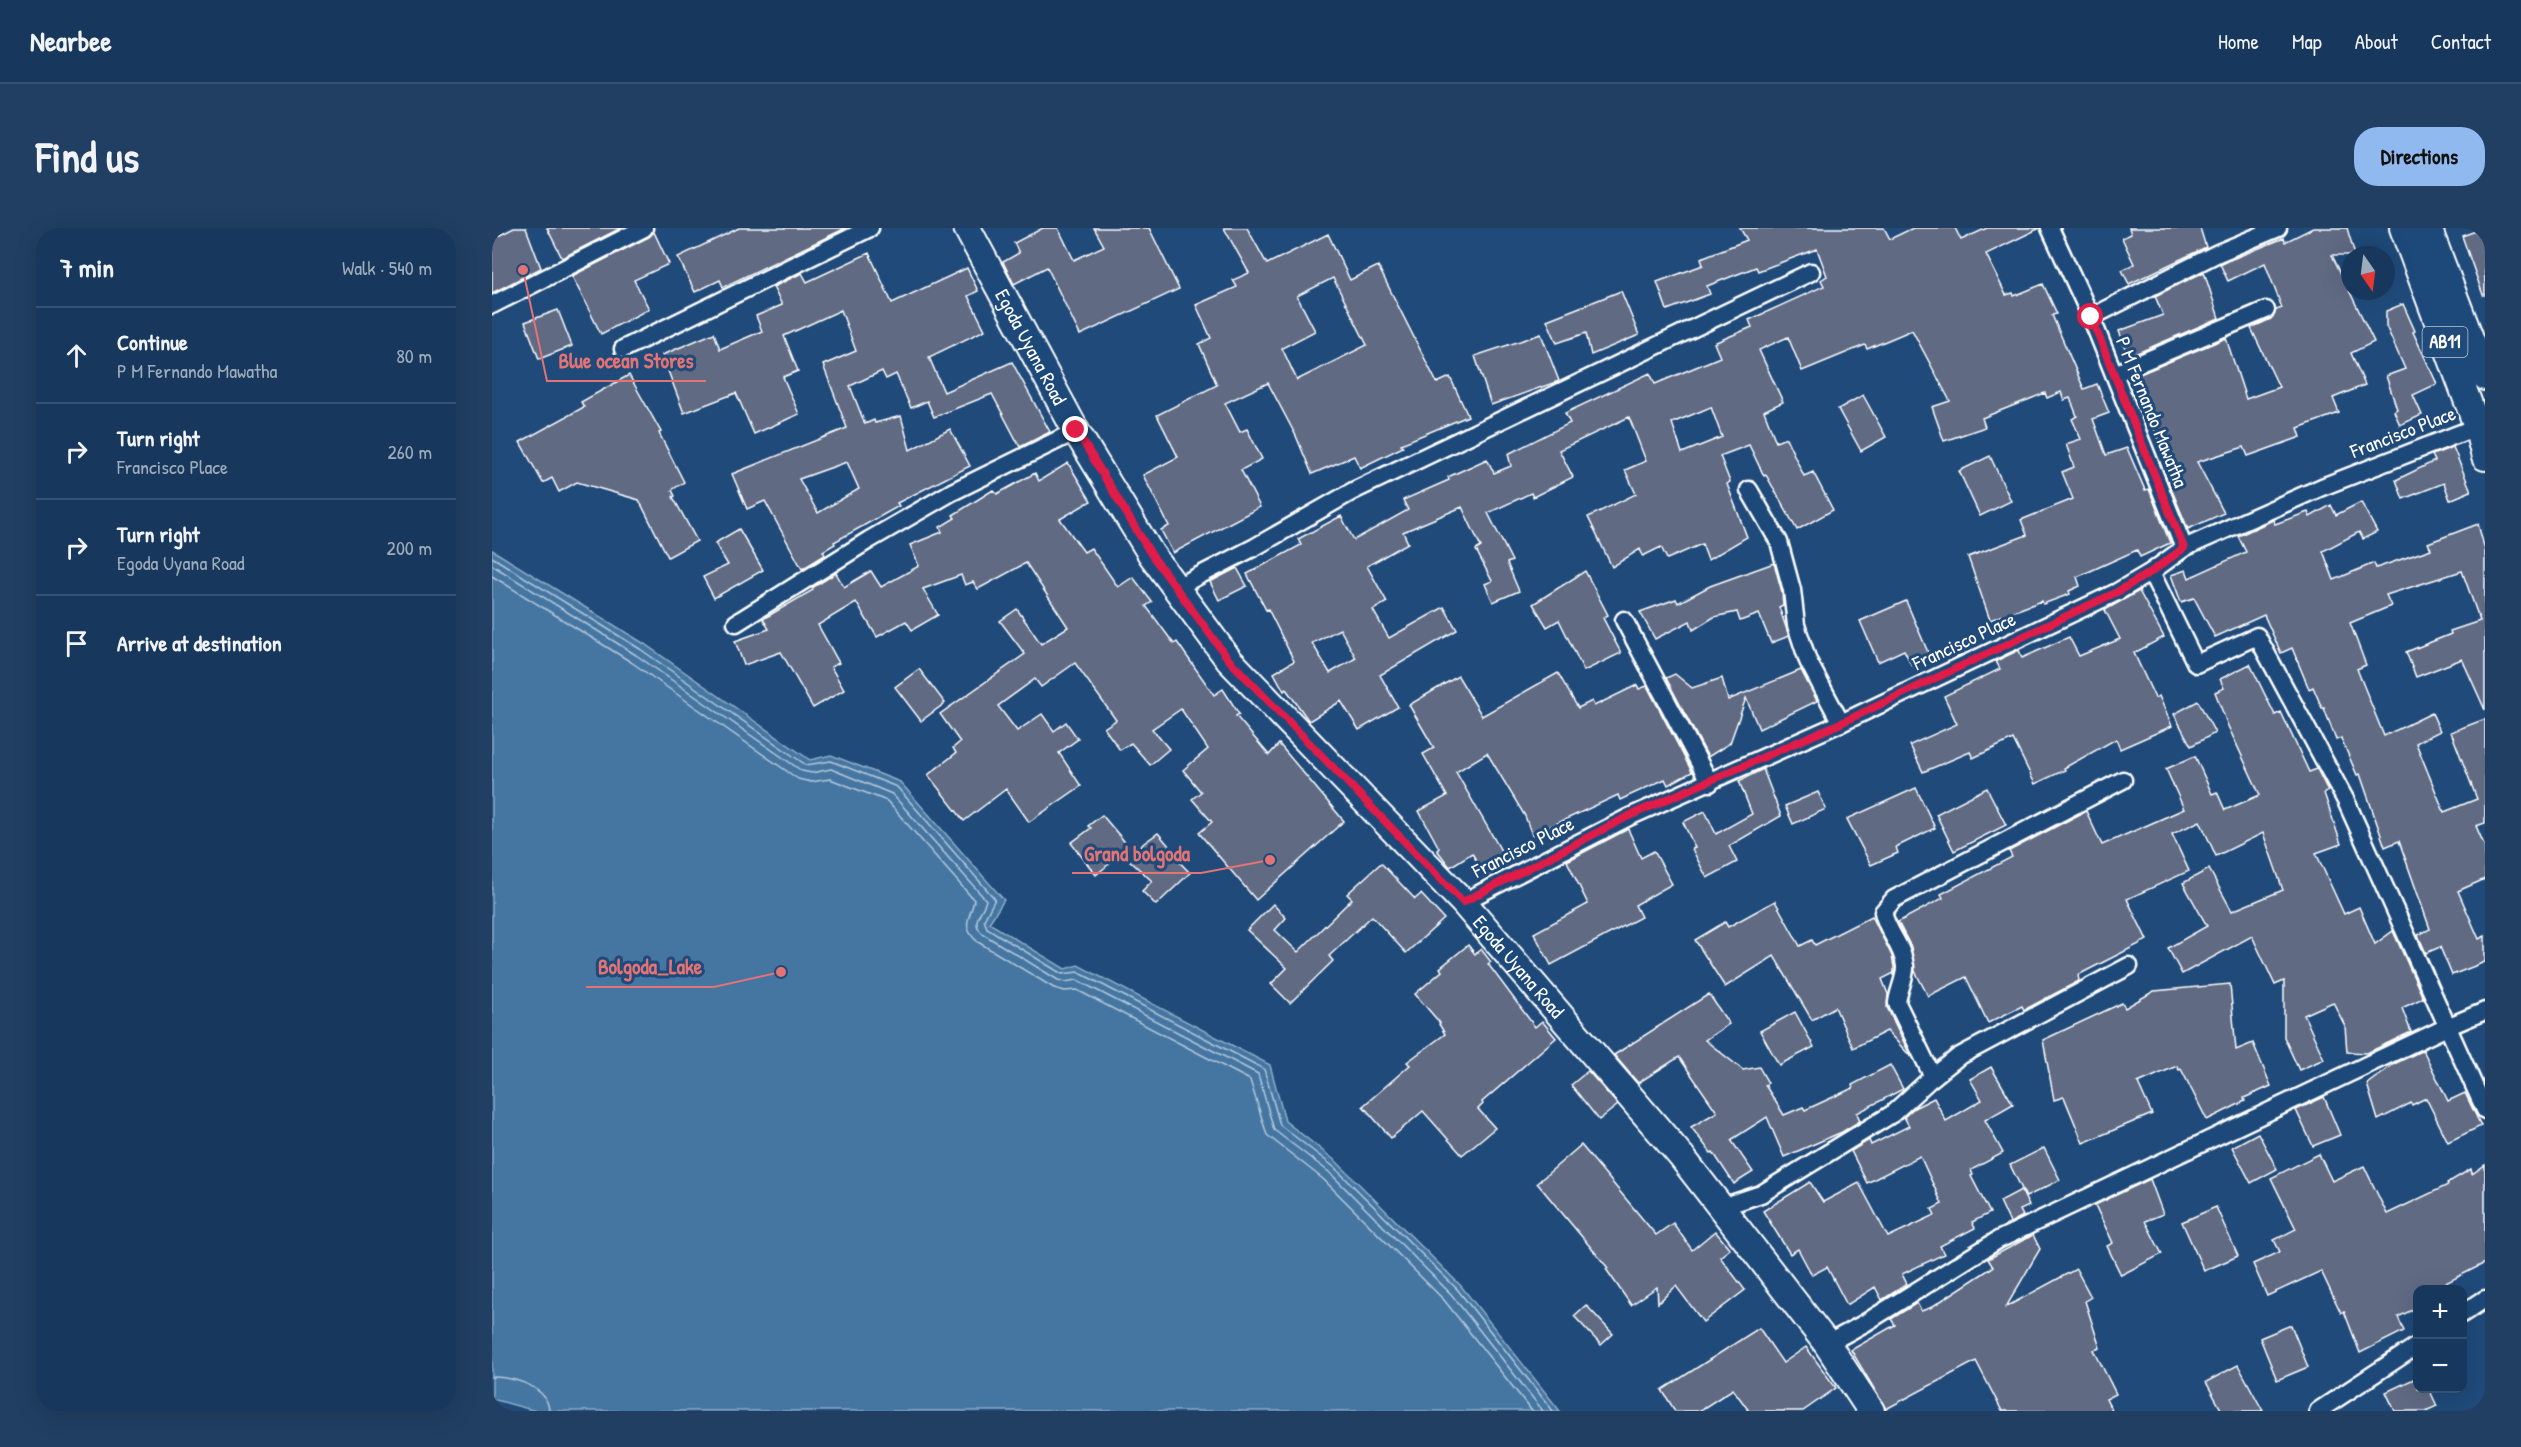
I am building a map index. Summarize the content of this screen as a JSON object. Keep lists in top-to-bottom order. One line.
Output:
{"streets":{"main road":["AB11","Egoda Uyana Road"],"street":["P M Fernando Mawatha","Francisco Place"]},"crossings":[["AB11","Francisco Place"],["Egoda Uyana Road","Francisco Place"],["P M Fernando Mawatha","Francisco Place"]],"places":["Blue ocean Stores","Grand bolgoda","Bolgoda_Lake"],"north":"bottom","page":{"header":"Nearbee","nav":["Home","Map","About","Contact"],"buttons":"Directions","title":"Find us","heading":["7 min","Walk · 540 m"],"list":[["Continue","P M Fernando Mawatha","80 m"],["Turn right","Francisco Place","260 m"],["Turn right","Egoda Uyana Road","200 m"],"Arrive at destination"],"map_buttons":["+","−"]}}
